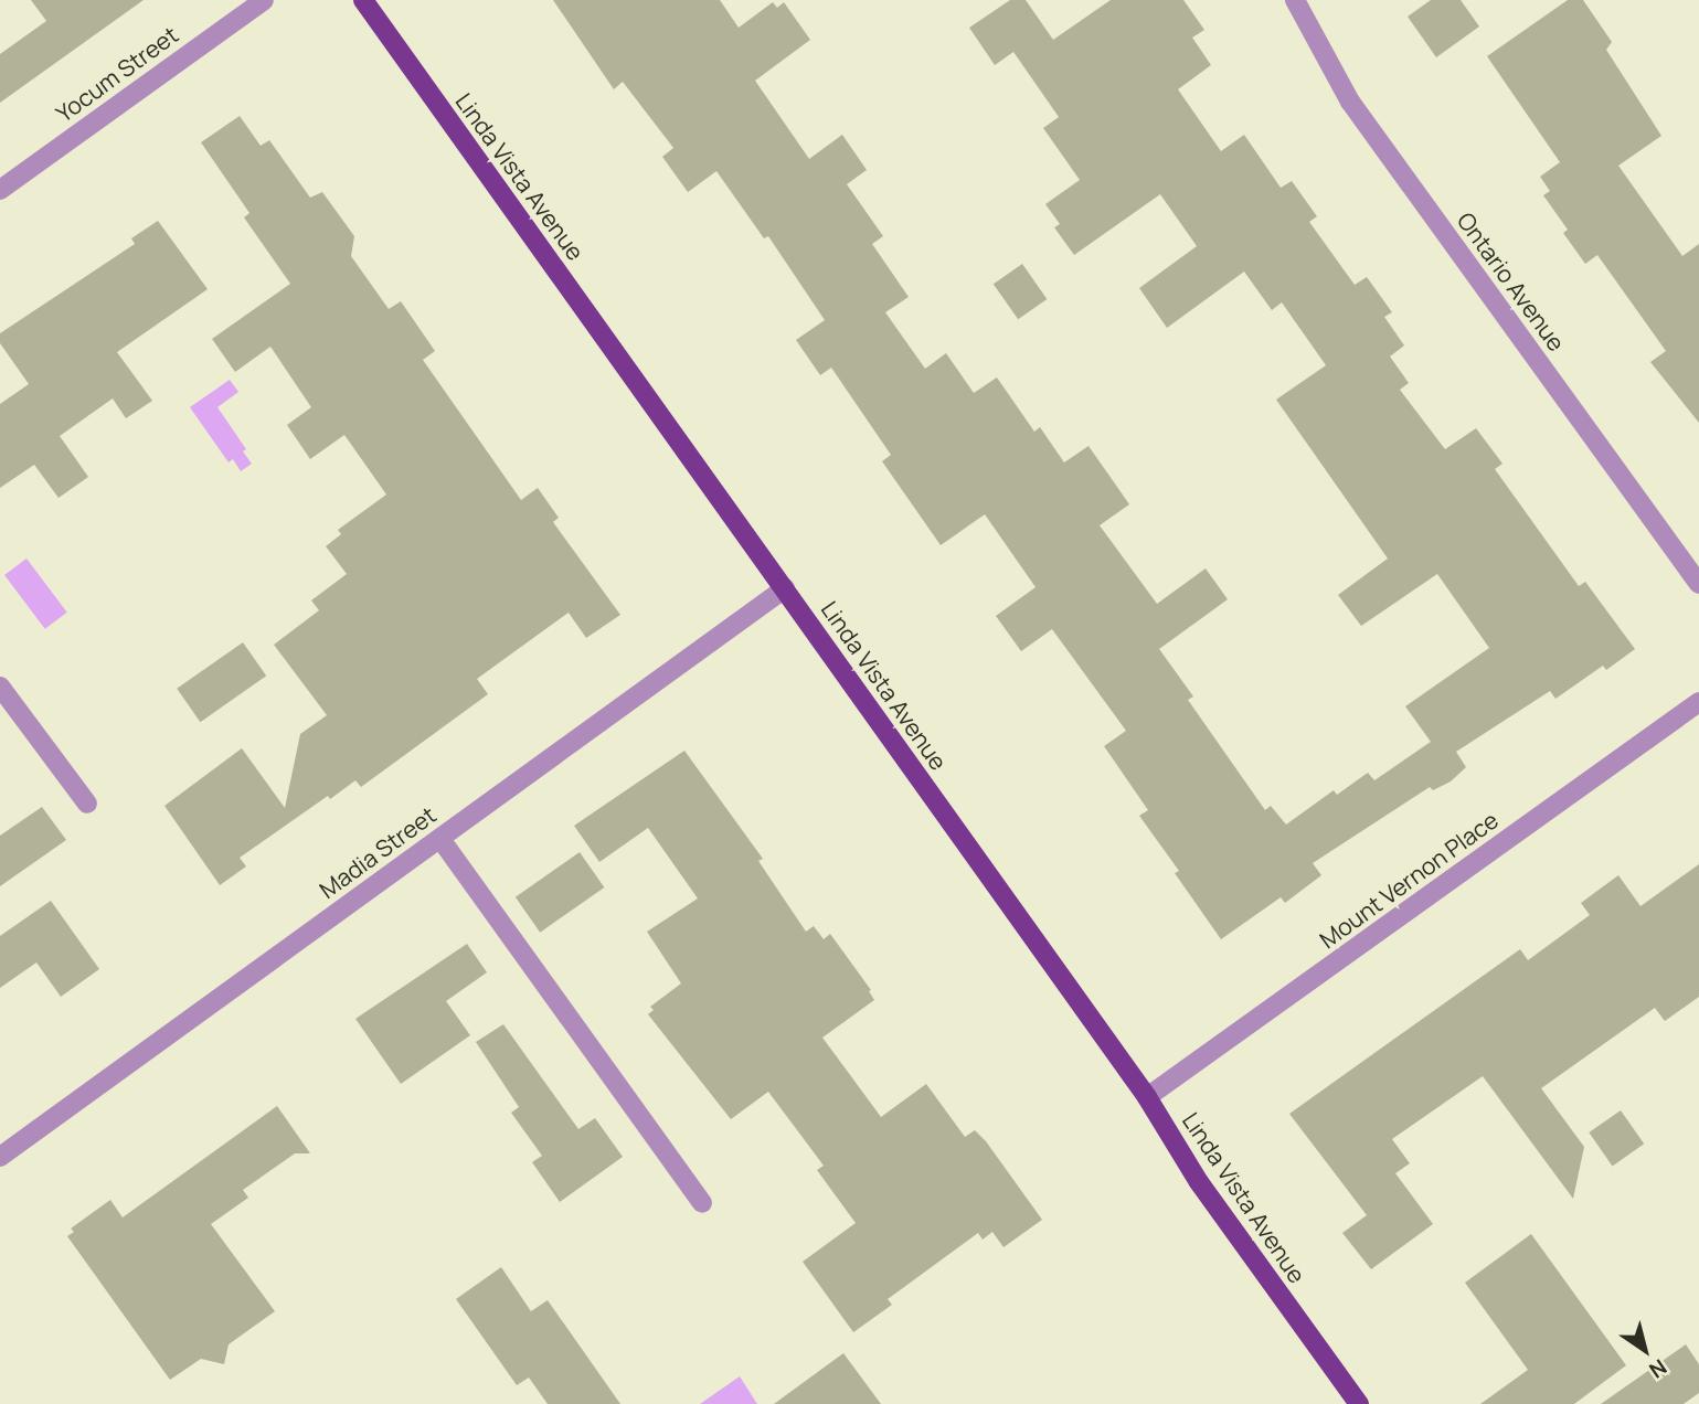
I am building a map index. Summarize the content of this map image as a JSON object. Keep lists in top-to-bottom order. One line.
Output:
{"streets":{"main road":["Linda Vista Avenue"],"street":["Yocum Street","Ontario Avenue","Madia Street","Mount Vernon Place"]},"crossings":[["Linda Vista Avenue","Madia Street"],["Linda Vista Avenue","Mount Vernon Place"]],"north":"bottom right"}
